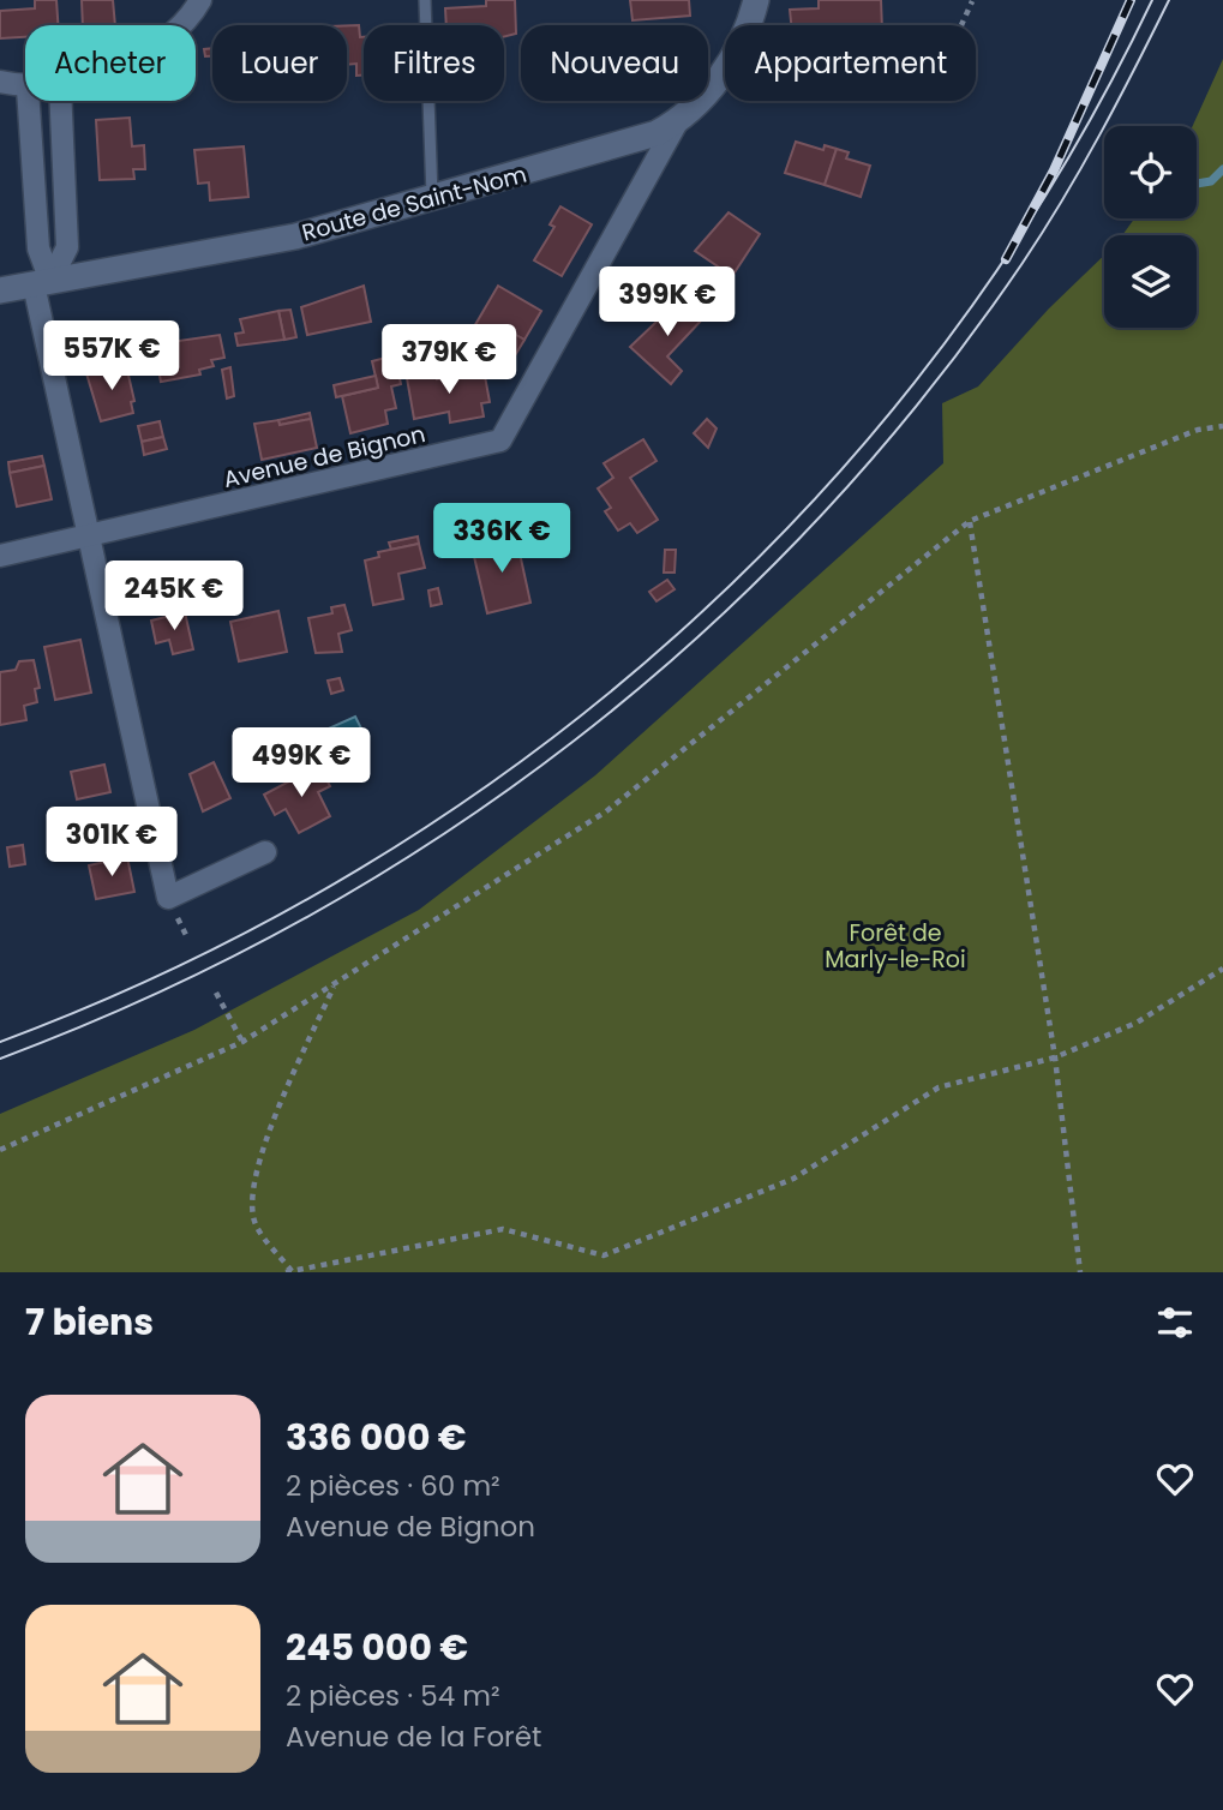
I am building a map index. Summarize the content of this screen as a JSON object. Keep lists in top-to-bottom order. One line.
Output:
{"streets":{"street":["Route de Saint-Nom","Avenue de Bignon"]},"crossings":[["Route de Saint-Nom","Avenue de Bignon"]],"parks":["Forêt de Marly-le-Roi"],"page":{"chip":["Acheter","Louer","Filtres","Nouveau","Appartement"],"price":["399K €","557K €","379K €","336K €","245K €","499K €","301K €"],"heading":"7 biens","list":[{"name":"336 000 €","note":"2 pièces · 60 m² · Avenue de Bignon"},{"name":"245 000 €","note":"2 pièces · 54 m² · Avenue de la Forêt"}]}}
